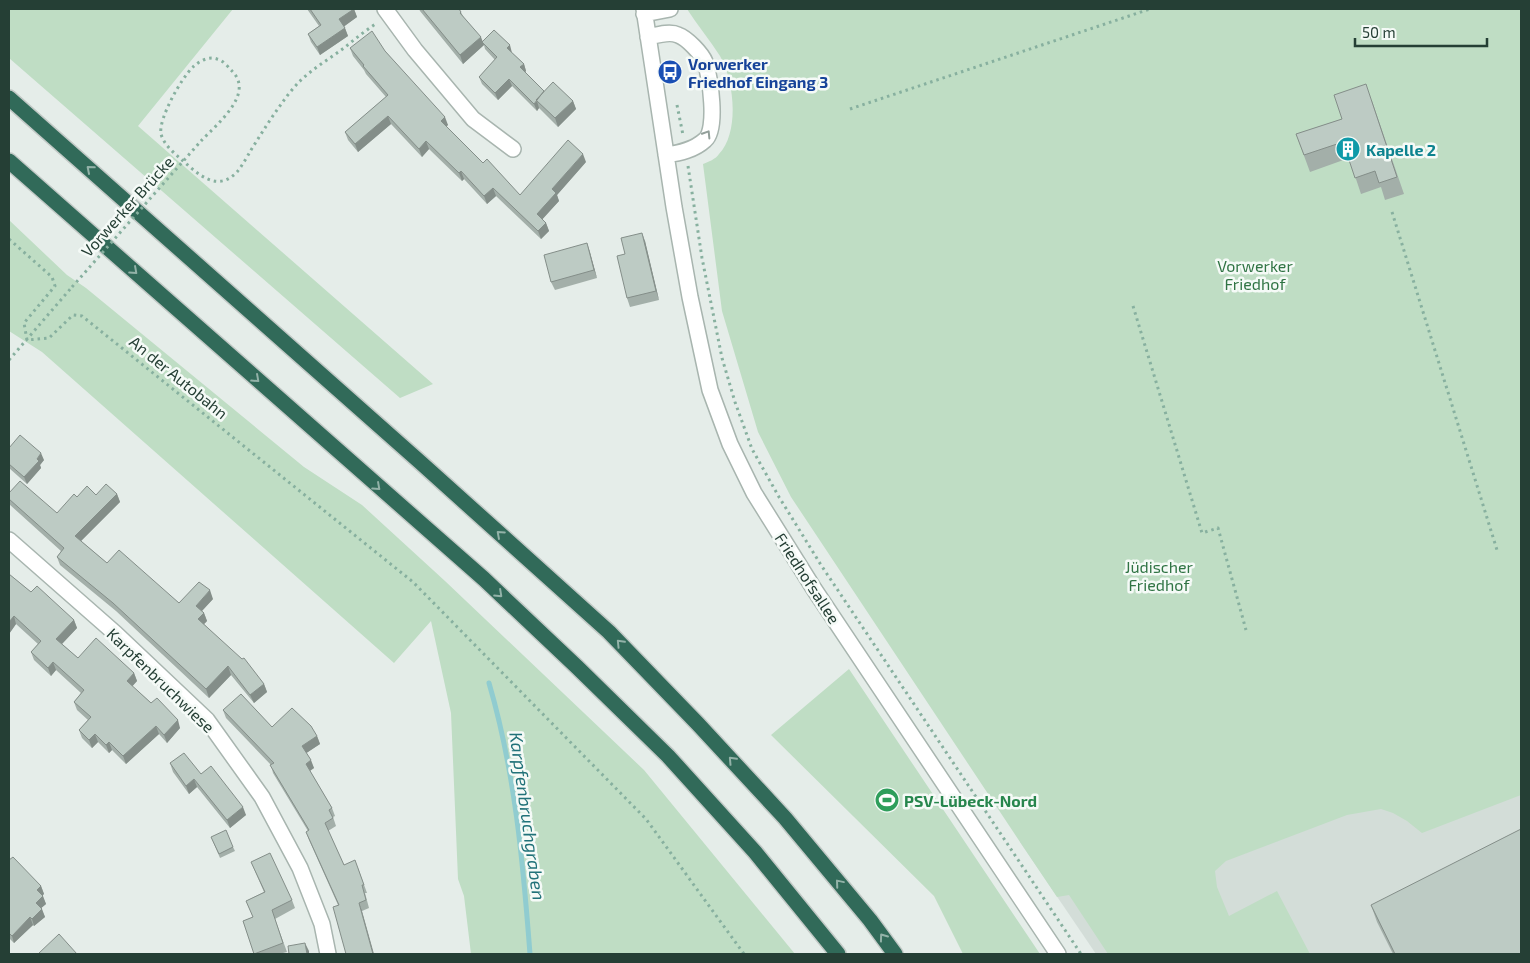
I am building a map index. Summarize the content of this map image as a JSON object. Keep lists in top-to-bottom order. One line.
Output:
{"streets":{"street":["Friedhofsallee","Karpfenbruchwiese"],"path":["Vorwerker Brücke","An der Autobahn"]},"crossings":[["Vorwerker Brücke","An der Autobahn"]],"water":["Karpfenbruchgraben"],"parks":["Vorwerker Friedhof","Jüdischer Friedhof"],"places":{"bus stop":["Vorwerker Friedhof Eingang 3"],"building":["Kapelle 2"],"sports":["PSV-Lübeck-Nord"]},"scale_bar":"50 m"}
